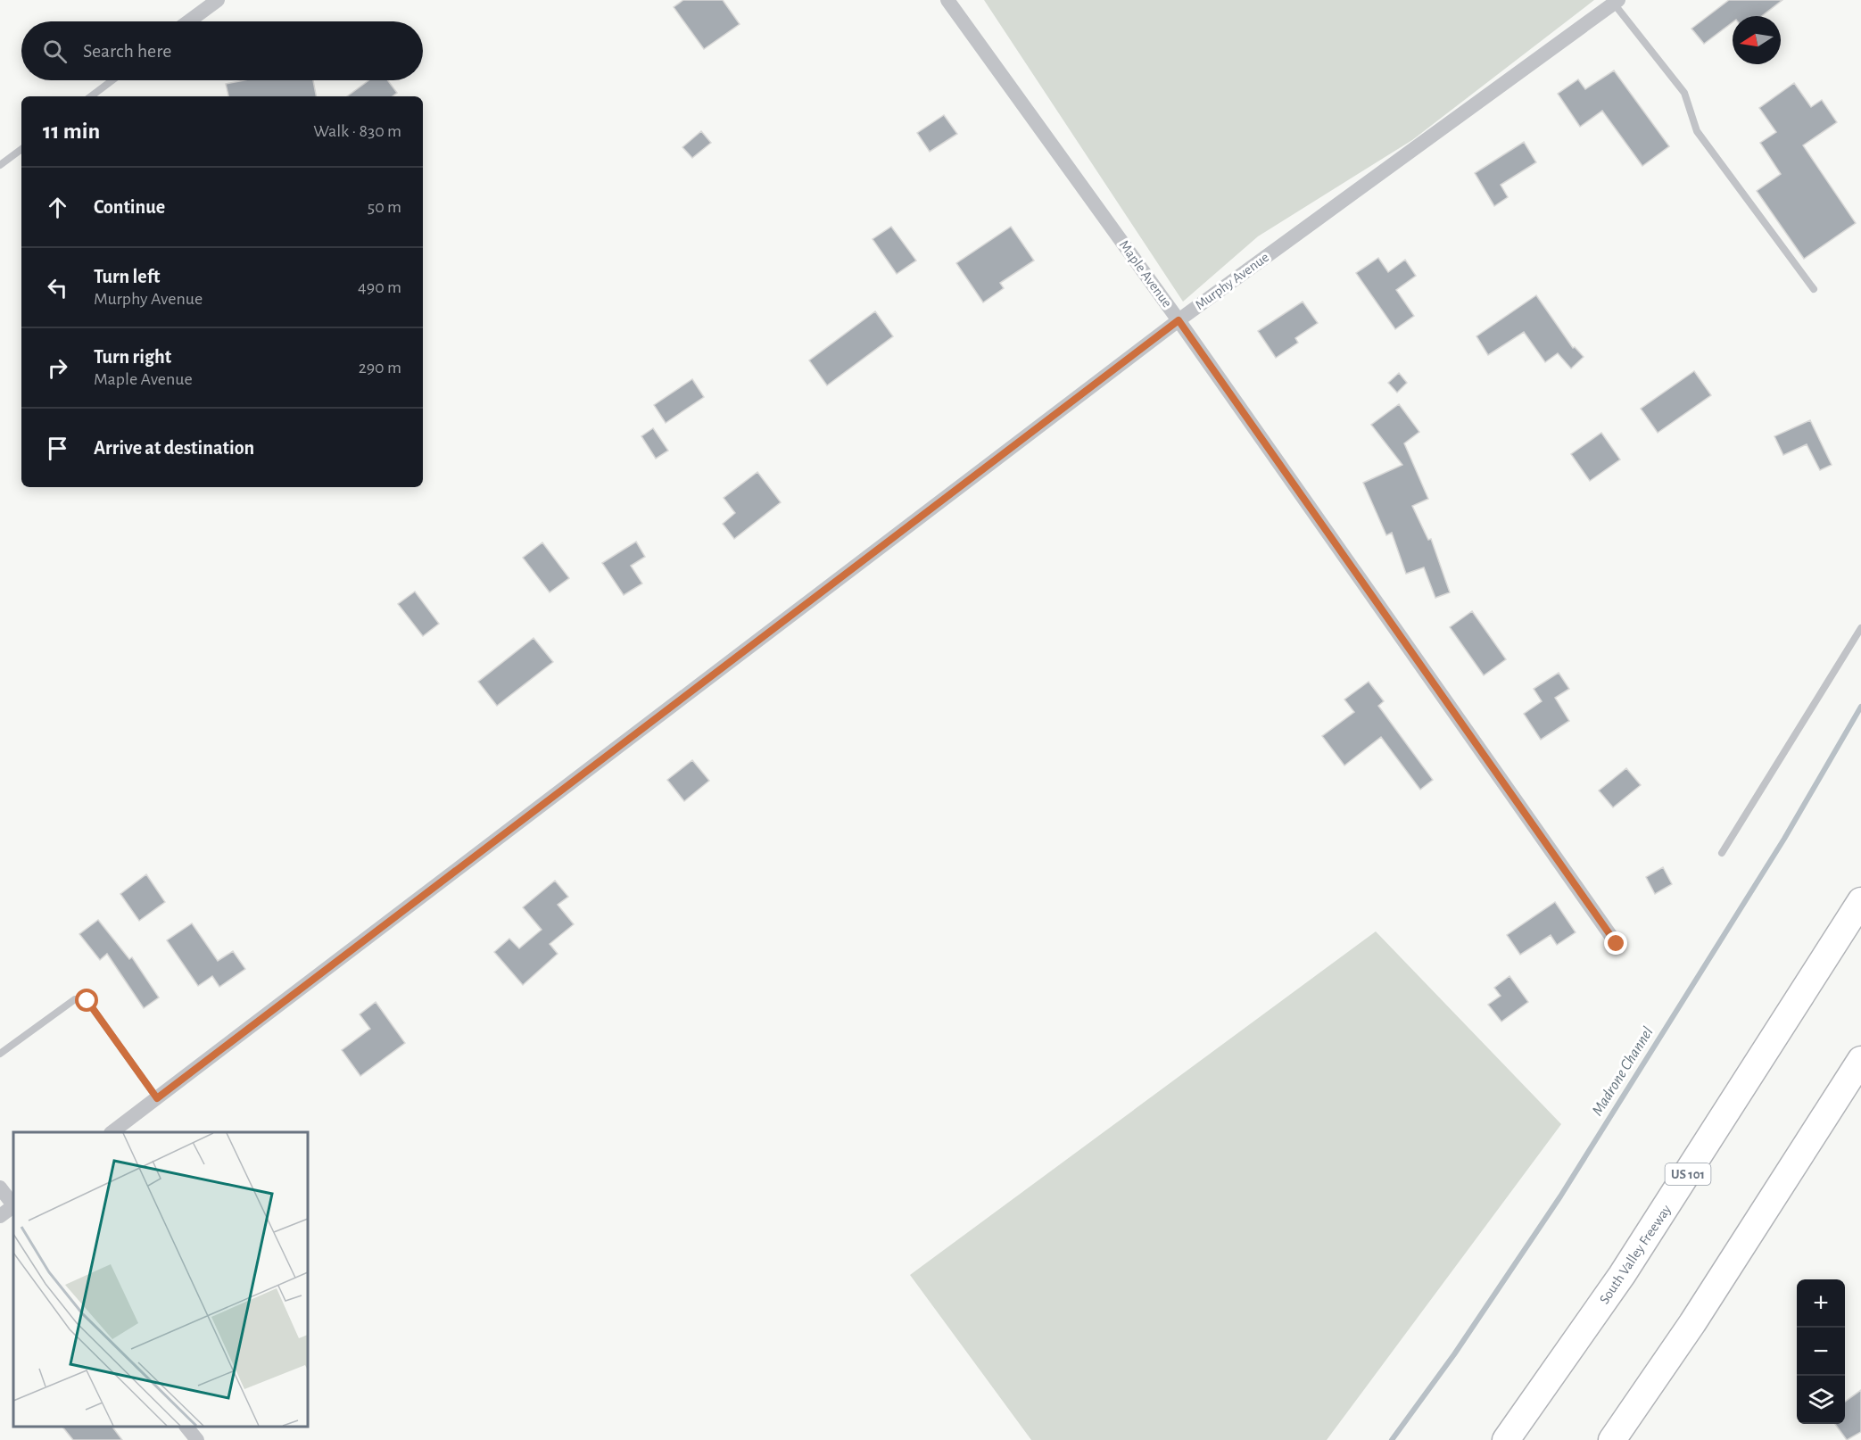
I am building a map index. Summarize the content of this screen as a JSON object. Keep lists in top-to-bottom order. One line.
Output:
{"streets":{"highway":["US 101","South Valley Freeway"],"street":["Maple Avenue","Murphy Avenue"]},"crossings":[["Maple Avenue","Murphy Avenue"]],"water":["Madrone Channel"],"north":"left","page":{"search":"Search here","heading":["11 min","Walk · 830 m"],"list":[["Continue","50 m"],["Turn left","Murphy Avenue","490 m"],["Turn right","Maple Avenue","290 m"],"Arrive at destination"],"map_buttons":["+","−"]}}
